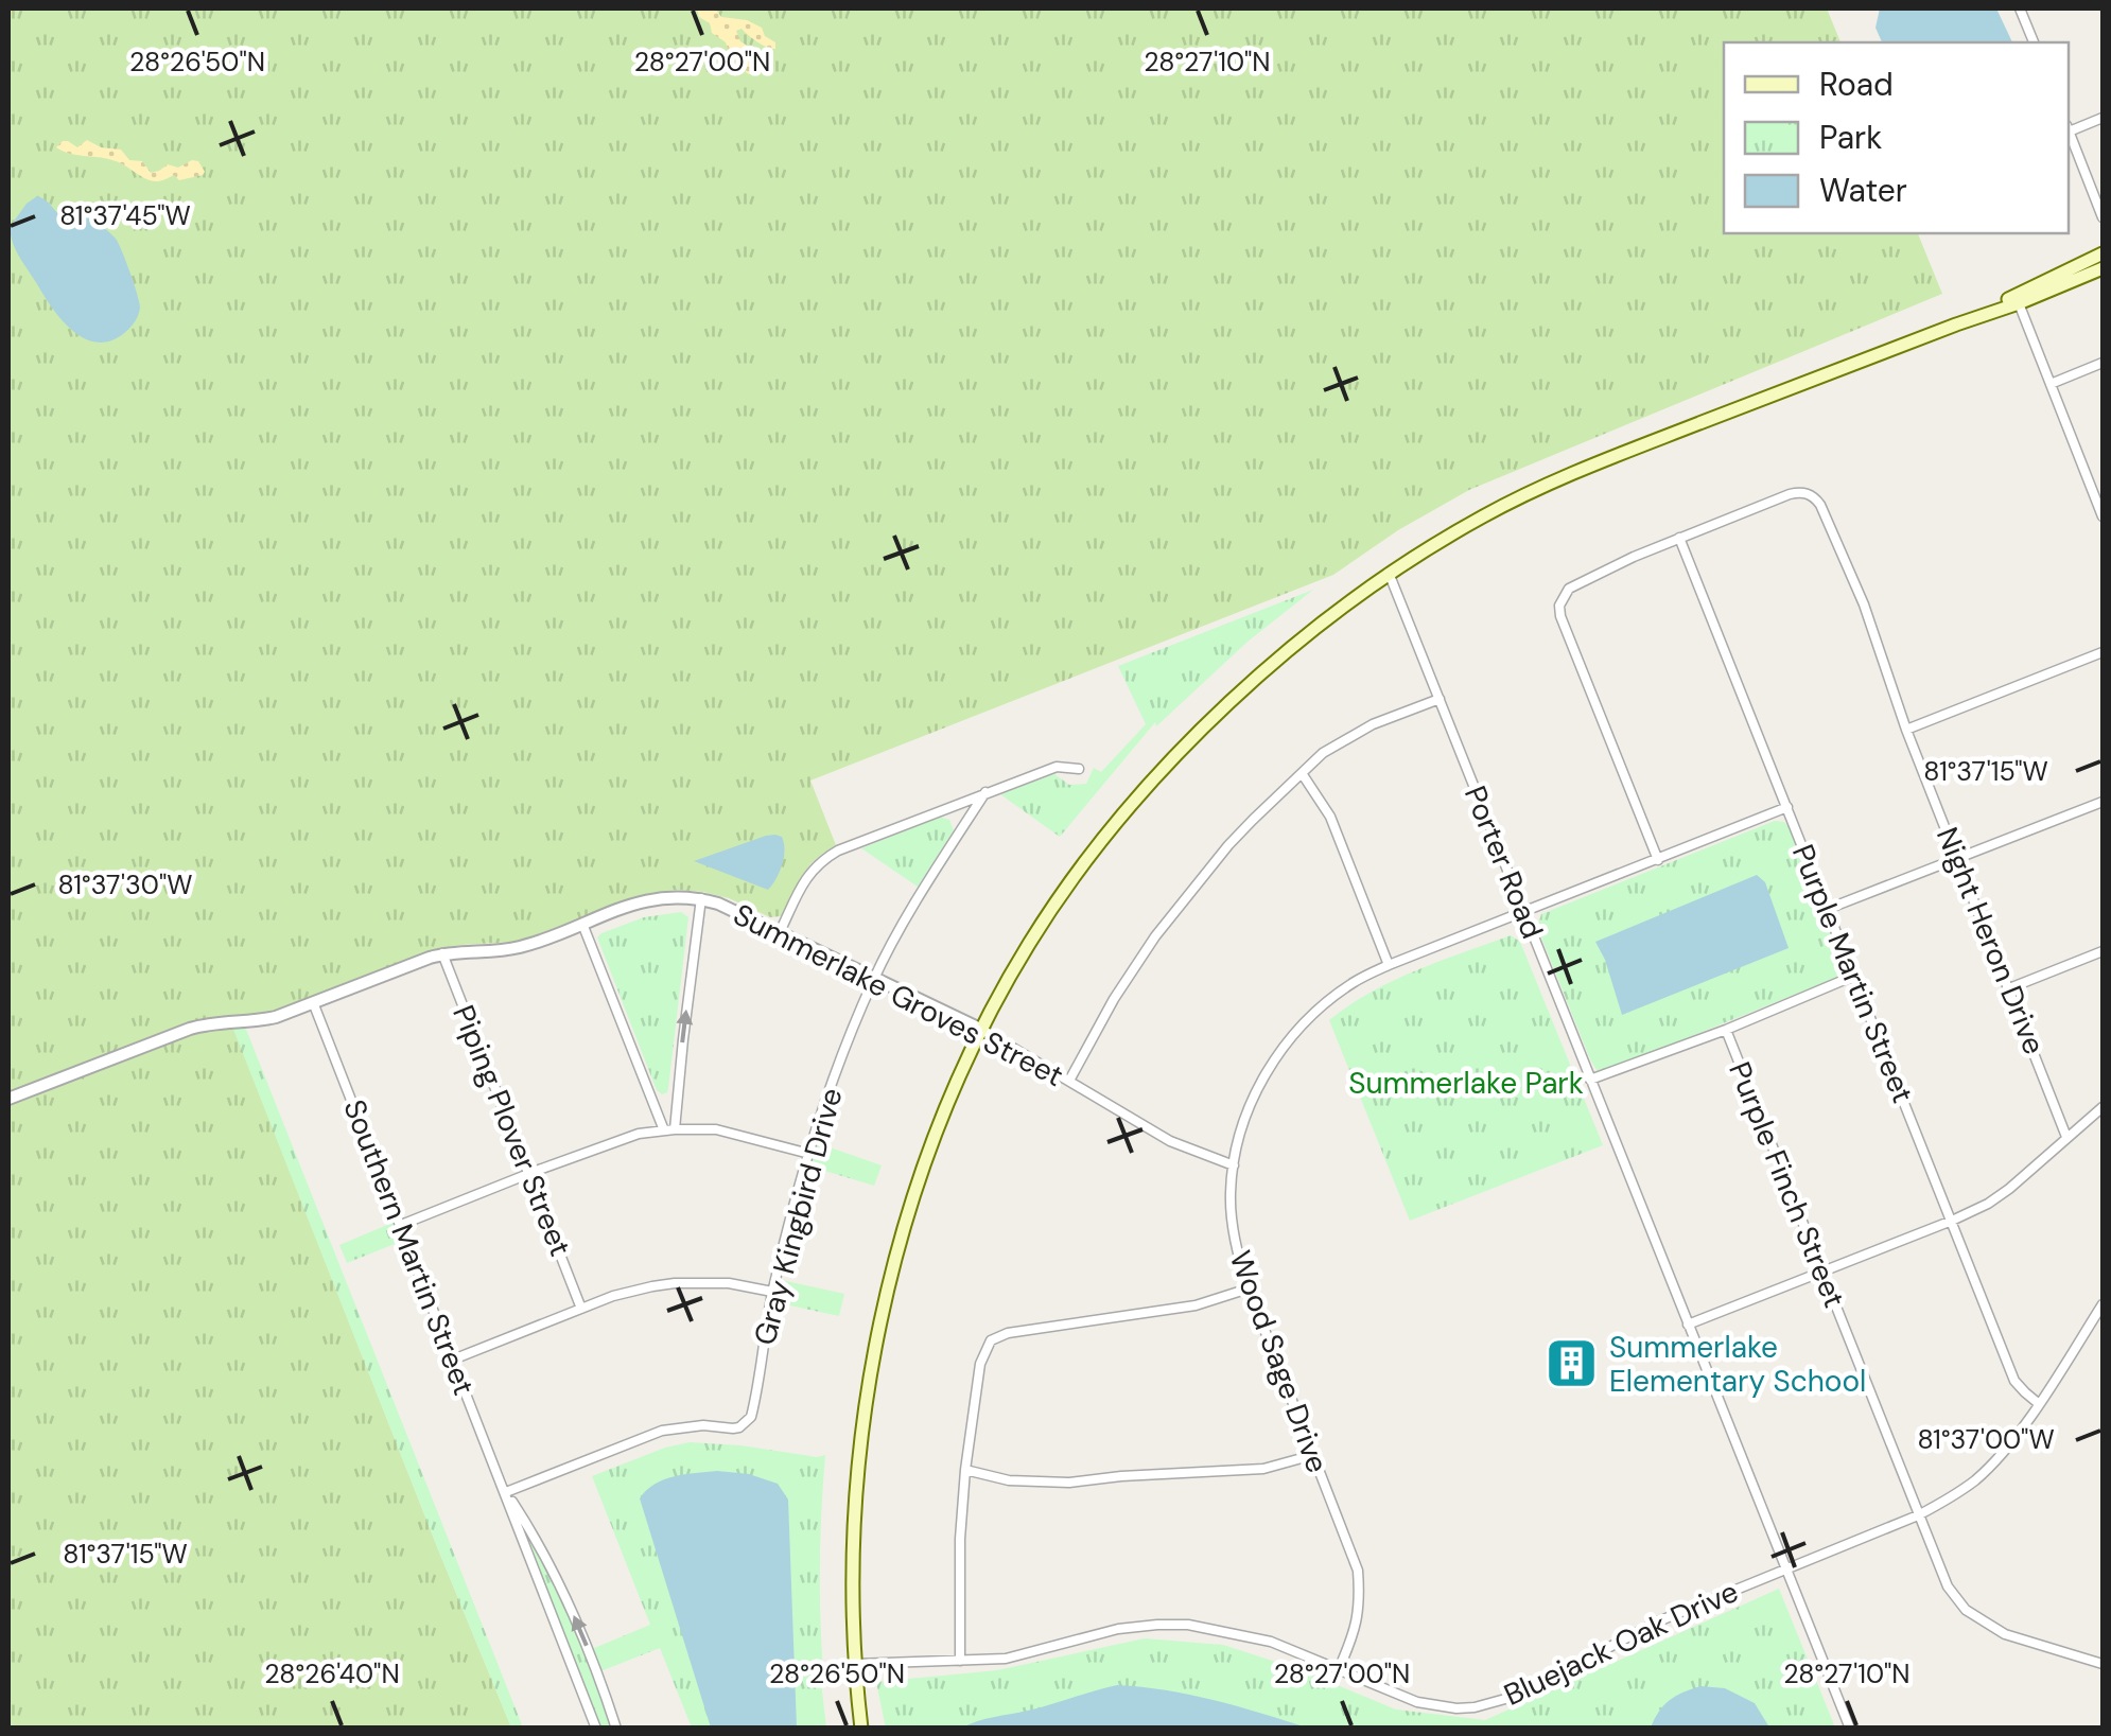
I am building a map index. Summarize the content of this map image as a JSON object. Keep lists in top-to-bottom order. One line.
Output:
{"streets":{"street":["Porter Road","Night Heron Drive","Purple Martin Street","Summerlake Groves Street","Piping Plover Street","Purple Finch Street","Gray Kingbird Drive","Southern Martin Street","Wood Sage Drive","Bluejack Oak Drive"]},"crossings":[["Porter Road","Wood Sage Drive"],["Porter Road","Bluejack Oak Drive"],["Night Heron Drive","Purple Martin Street"],["Night Heron Drive","Wood Sage Drive"],["Purple Martin Street","Wood Sage Drive"],["Purple Martin Street","Bluejack Oak Drive"],["Summerlake Groves Street","Piping Plover Street"],["Summerlake Groves Street","Gray Kingbird Drive"],["Summerlake Groves Street","Southern Martin Street"],["Summerlake Groves Street","Wood Sage Drive"],["Purple Finch Street","Bluejack Oak Drive"],["Gray Kingbird Drive","Southern Martin Street"],["Wood Sage Drive","Bluejack Oak Drive"]],"parks":["Summerlake Park"],"places":{"building":["Summerlake Elementary School"]},"legend":["Road","Park","Water"],"coordinates":["28°26'50\"N","28°27'00\"N","28°27'10\"N","81°37'45\"W","81°37'15\"W","81°37'30\"W","81°37'00\"W","28°26'40\"N"]}
